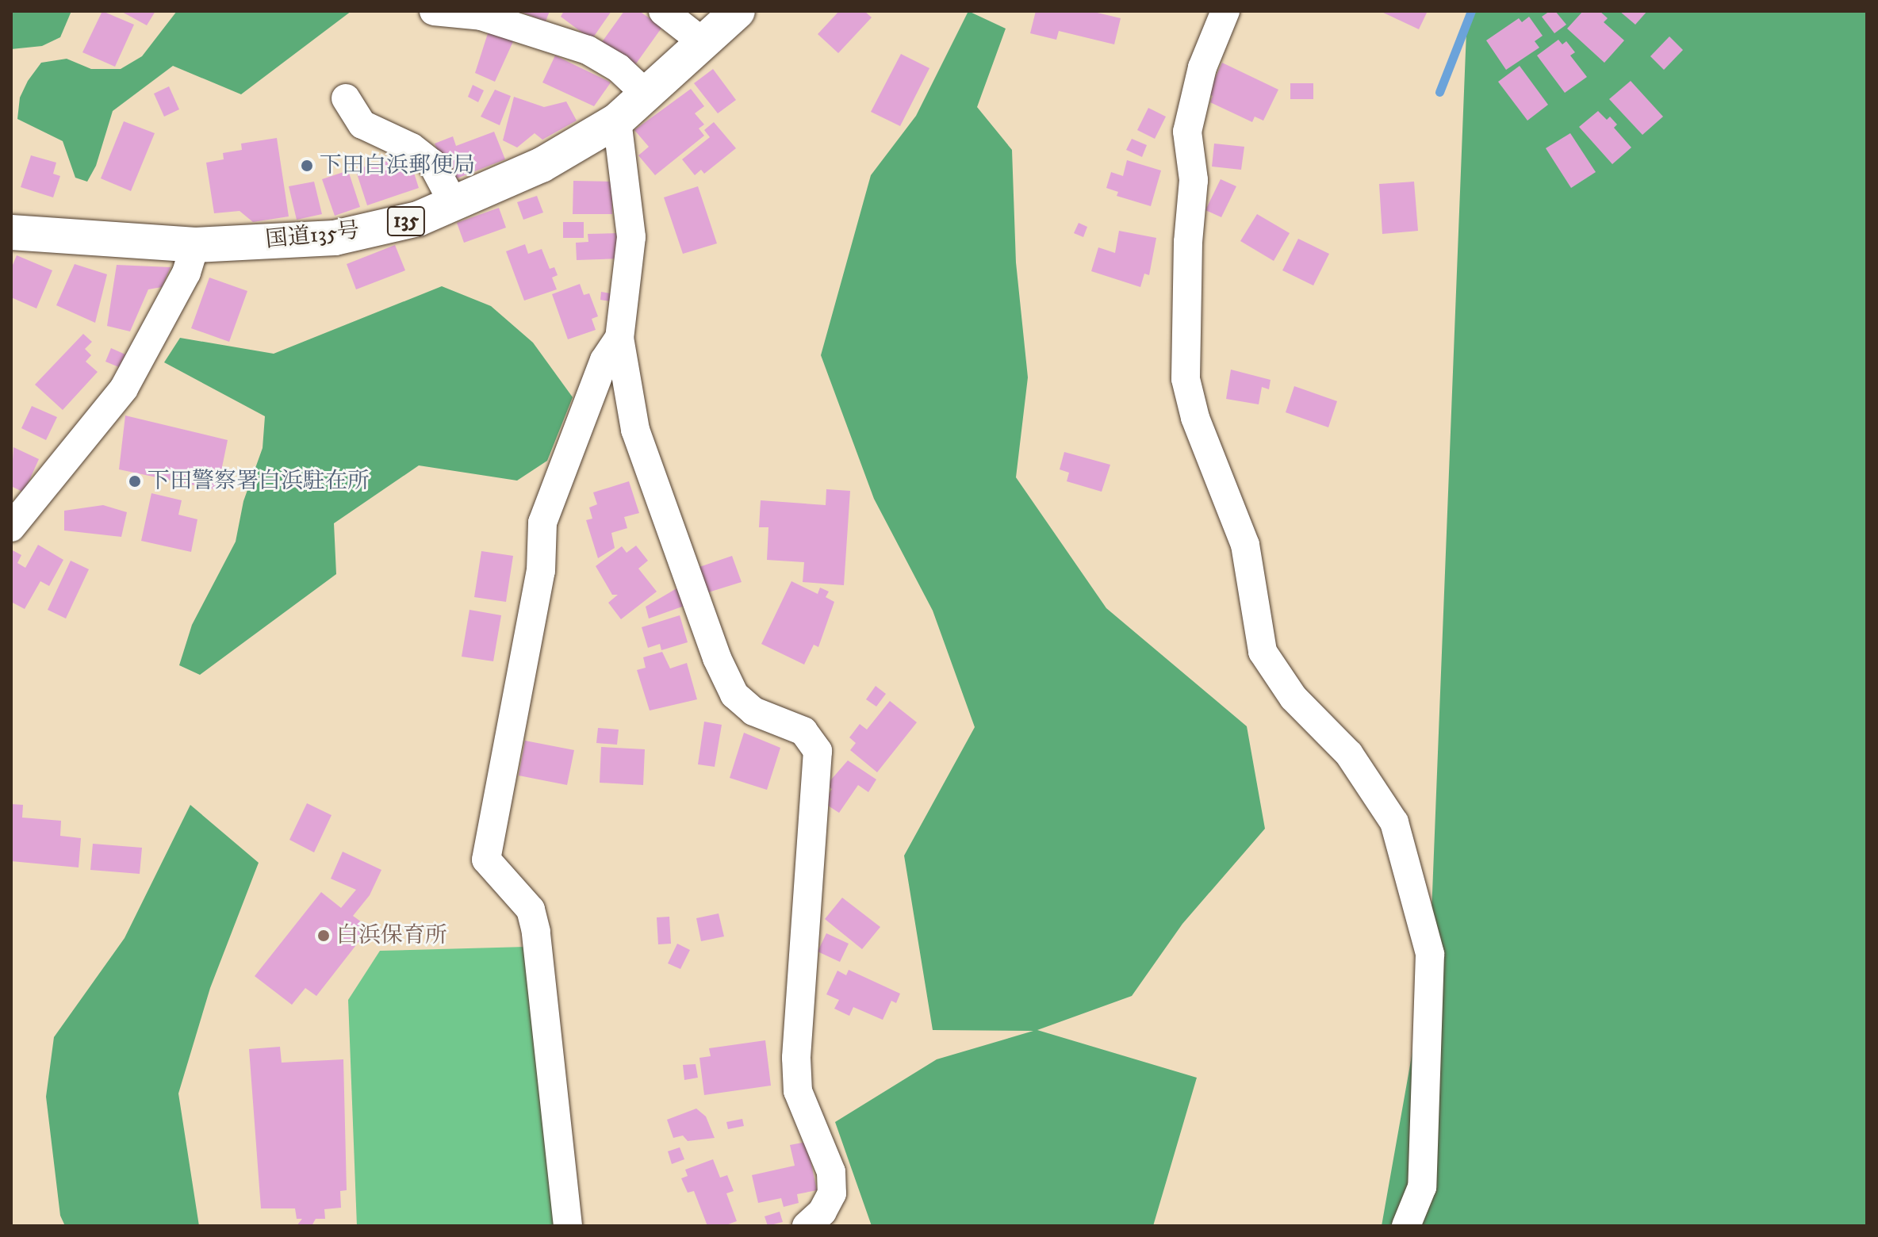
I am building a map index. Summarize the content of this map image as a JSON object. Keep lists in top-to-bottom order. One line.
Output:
{"streets":{"highway":["135","国道135号"]},"places":["下田白浜郵便局","下田警察署白浜駐在所","白浜保育所"]}
